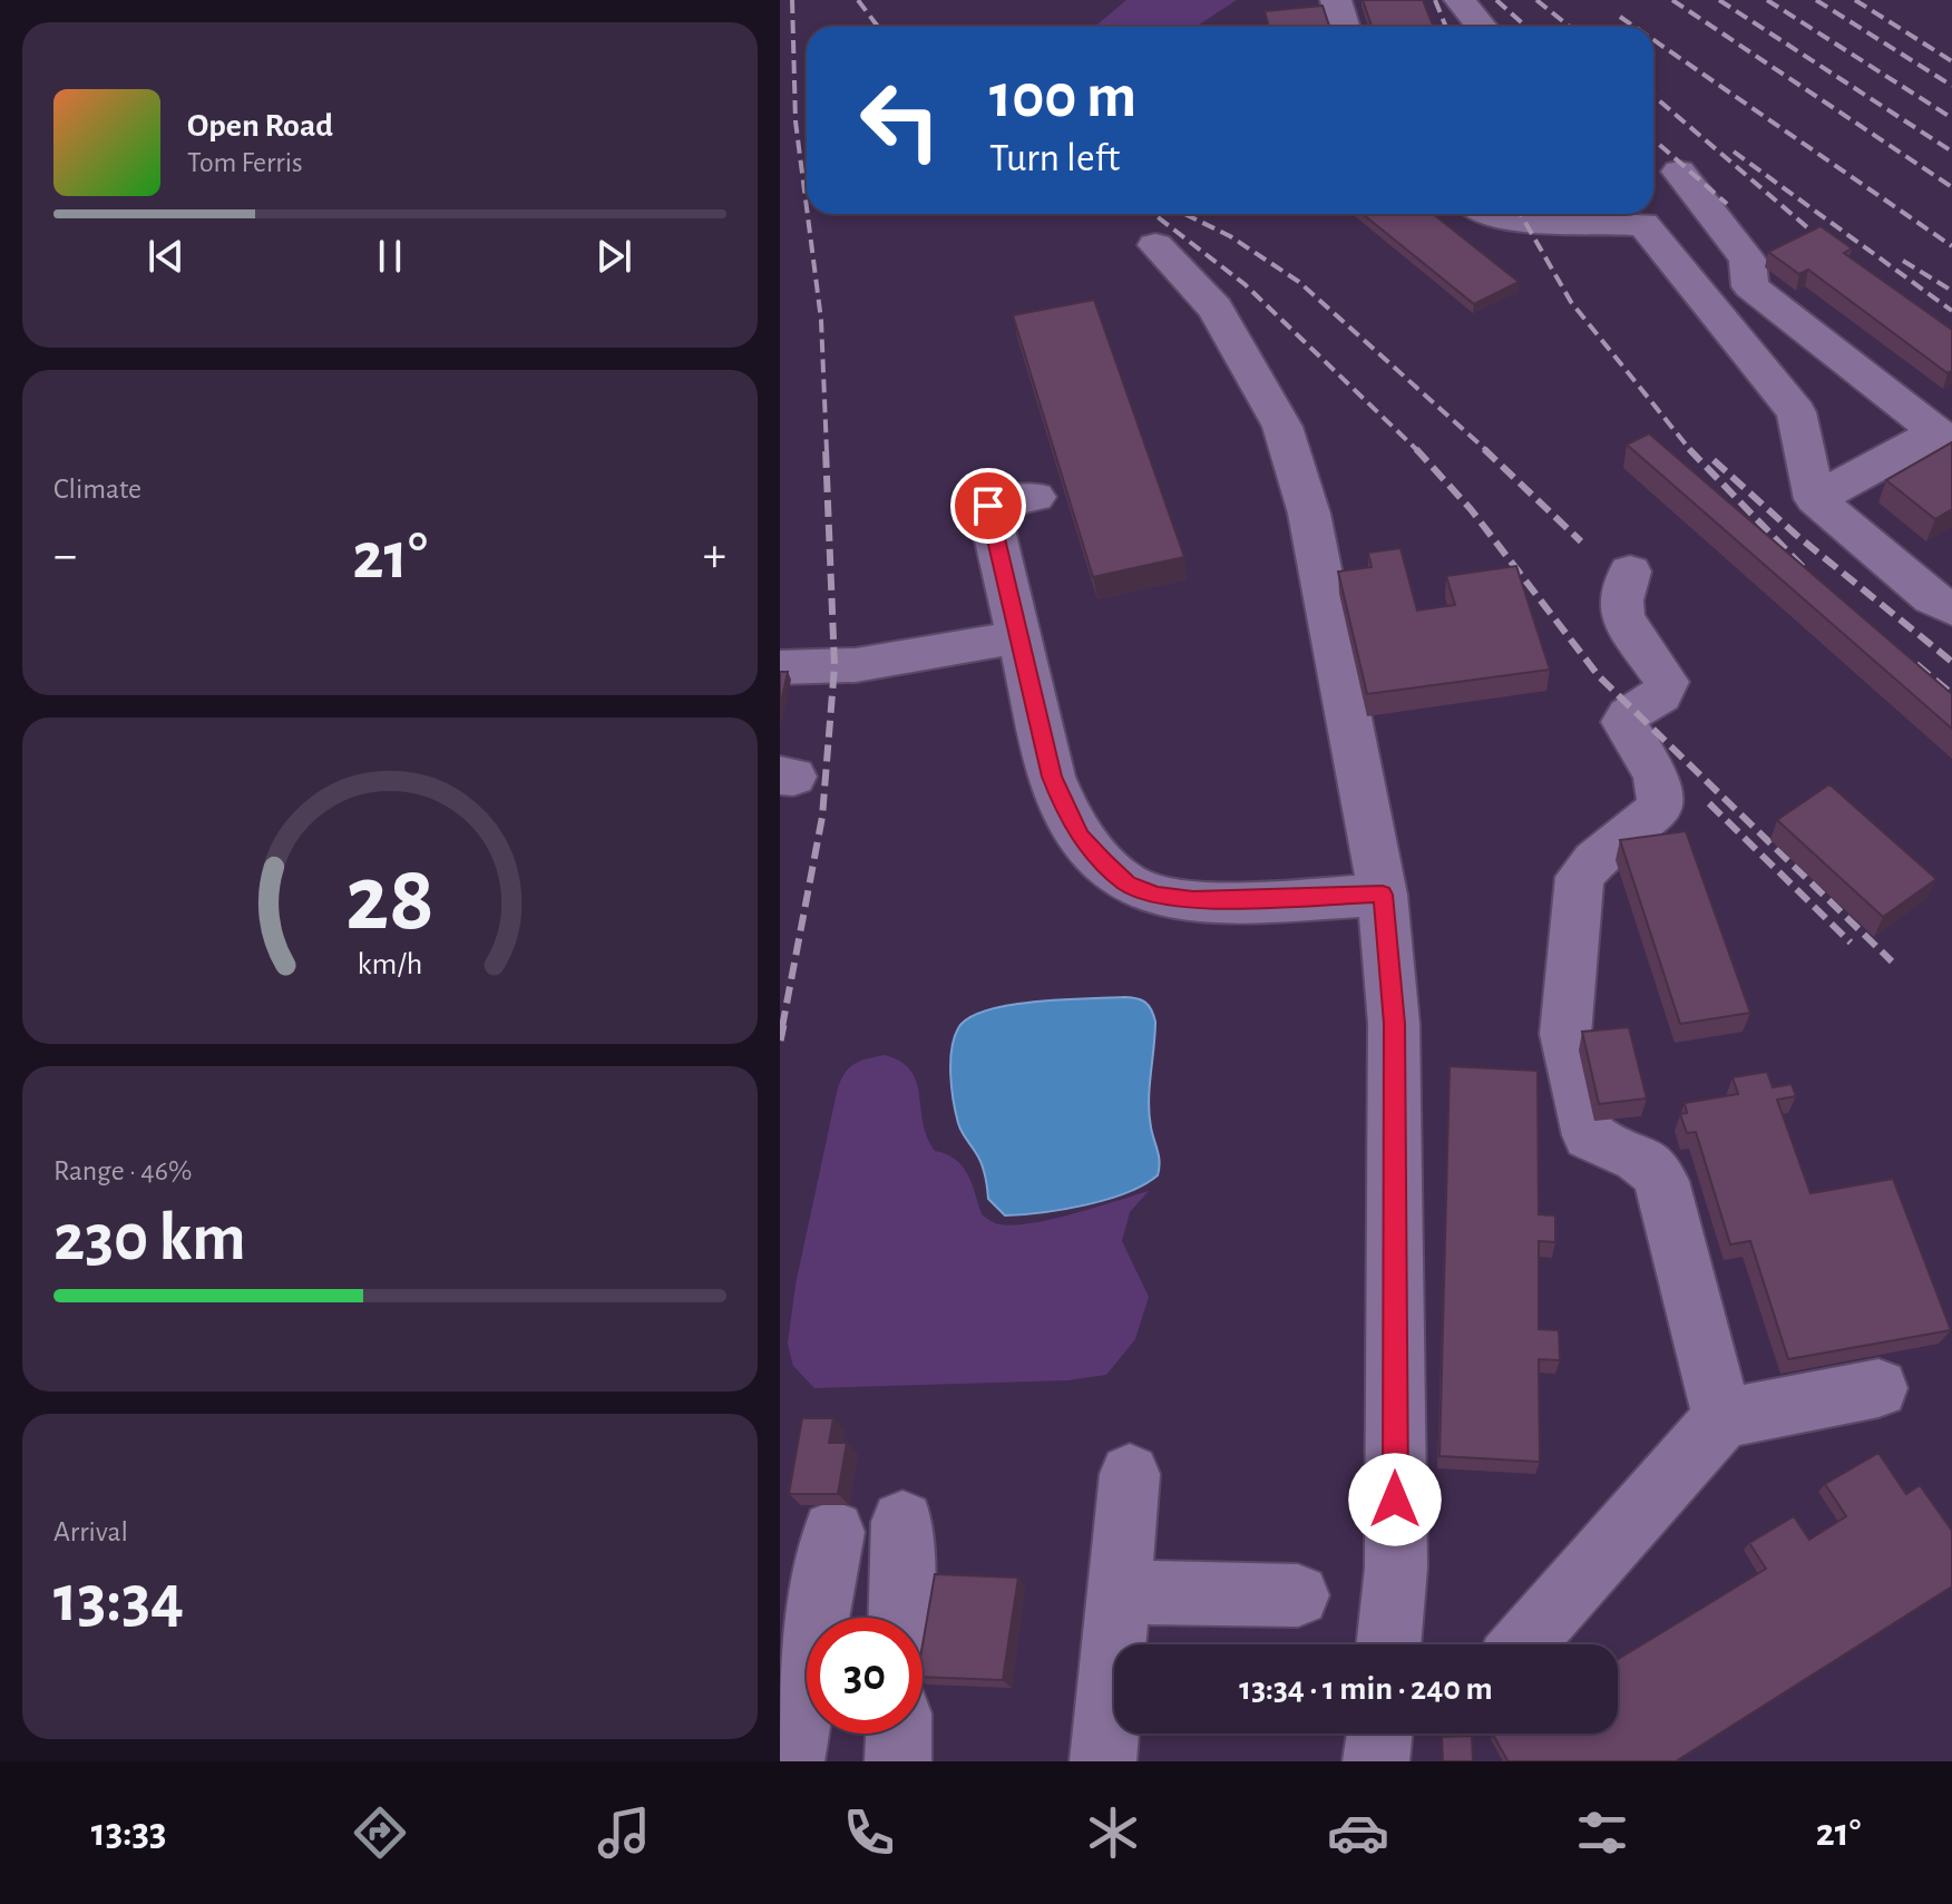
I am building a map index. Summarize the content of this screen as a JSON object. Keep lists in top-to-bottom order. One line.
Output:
{"page":{"turn":["100 m","Turn left"],"song":["Open Road","Tom Ferris"],"tile":["Climate",["Range · 46%","230 km"],["Arrival","13:34"]],"heat":["−","21°","+"],"limit":"30","trip":"13:34 · 1 min · 240 m","tabs":["13:33","21°"],"gauge":["28","km/h"]}}
